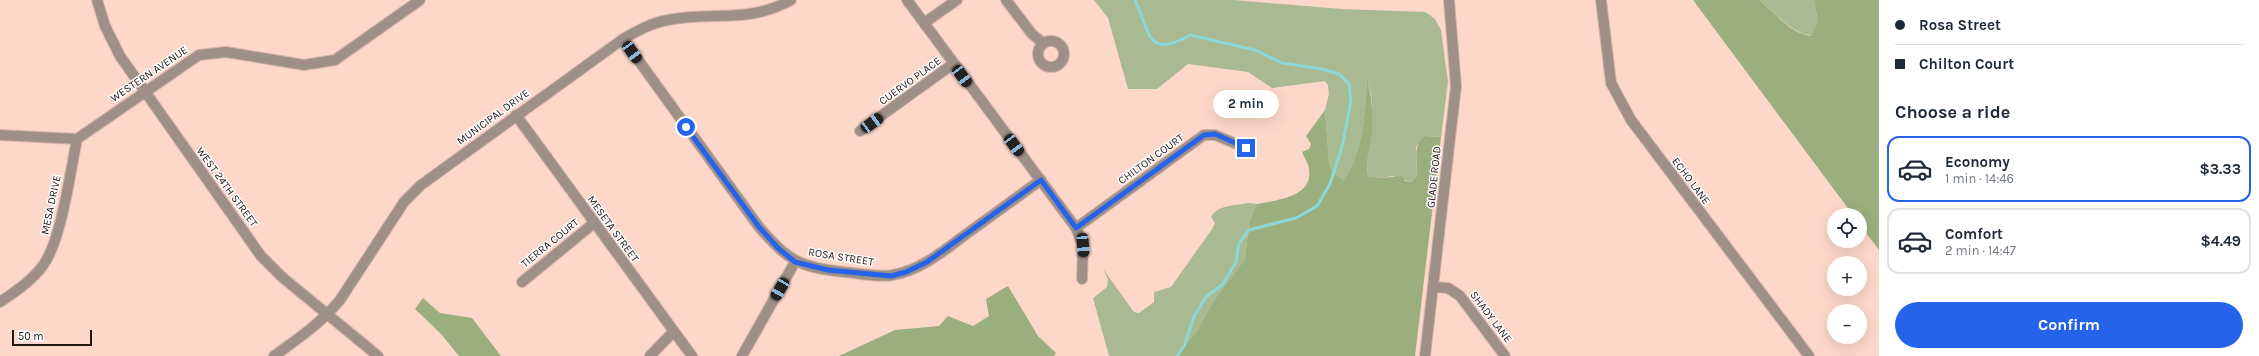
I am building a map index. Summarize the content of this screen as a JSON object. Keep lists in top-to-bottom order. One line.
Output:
{"streets":{"street":["WESTERN AVENUE","CUERVO PLACE","MUNICIPAL DRIVE","CHILTON COURT","GLADE ROAD","ECHO LANE","WEST 24TH STREET","MESA DRIVE","MESETA STREET","TIERRA COURT","ROSA STREET","SHADY LANE"]},"crossings":[["WESTERN AVENUE","WEST 24TH STREET"],["WESTERN AVENUE","MESA DRIVE"],["MUNICIPAL DRIVE","WEST 24TH STREET"],["MUNICIPAL DRIVE","MESETA STREET"],["MUNICIPAL DRIVE","ROSA STREET"],["GLADE ROAD","SHADY LANE"],["MESETA STREET","TIERRA COURT"]],"scale_bar":"50 m","page":{"banner":["Rosa Street","Chilton Court"],"heading":"Choose a ride","bubble":"2 min","list":[{"name":"Economy","note":"1 min · 14:46","value":"$3.33"},{"name":"Comfort","note":"2 min · 14:47","value":"$4.49"}],"map_buttons":["+","−"],"buttons":"Confirm","scale":"50 m"}}
